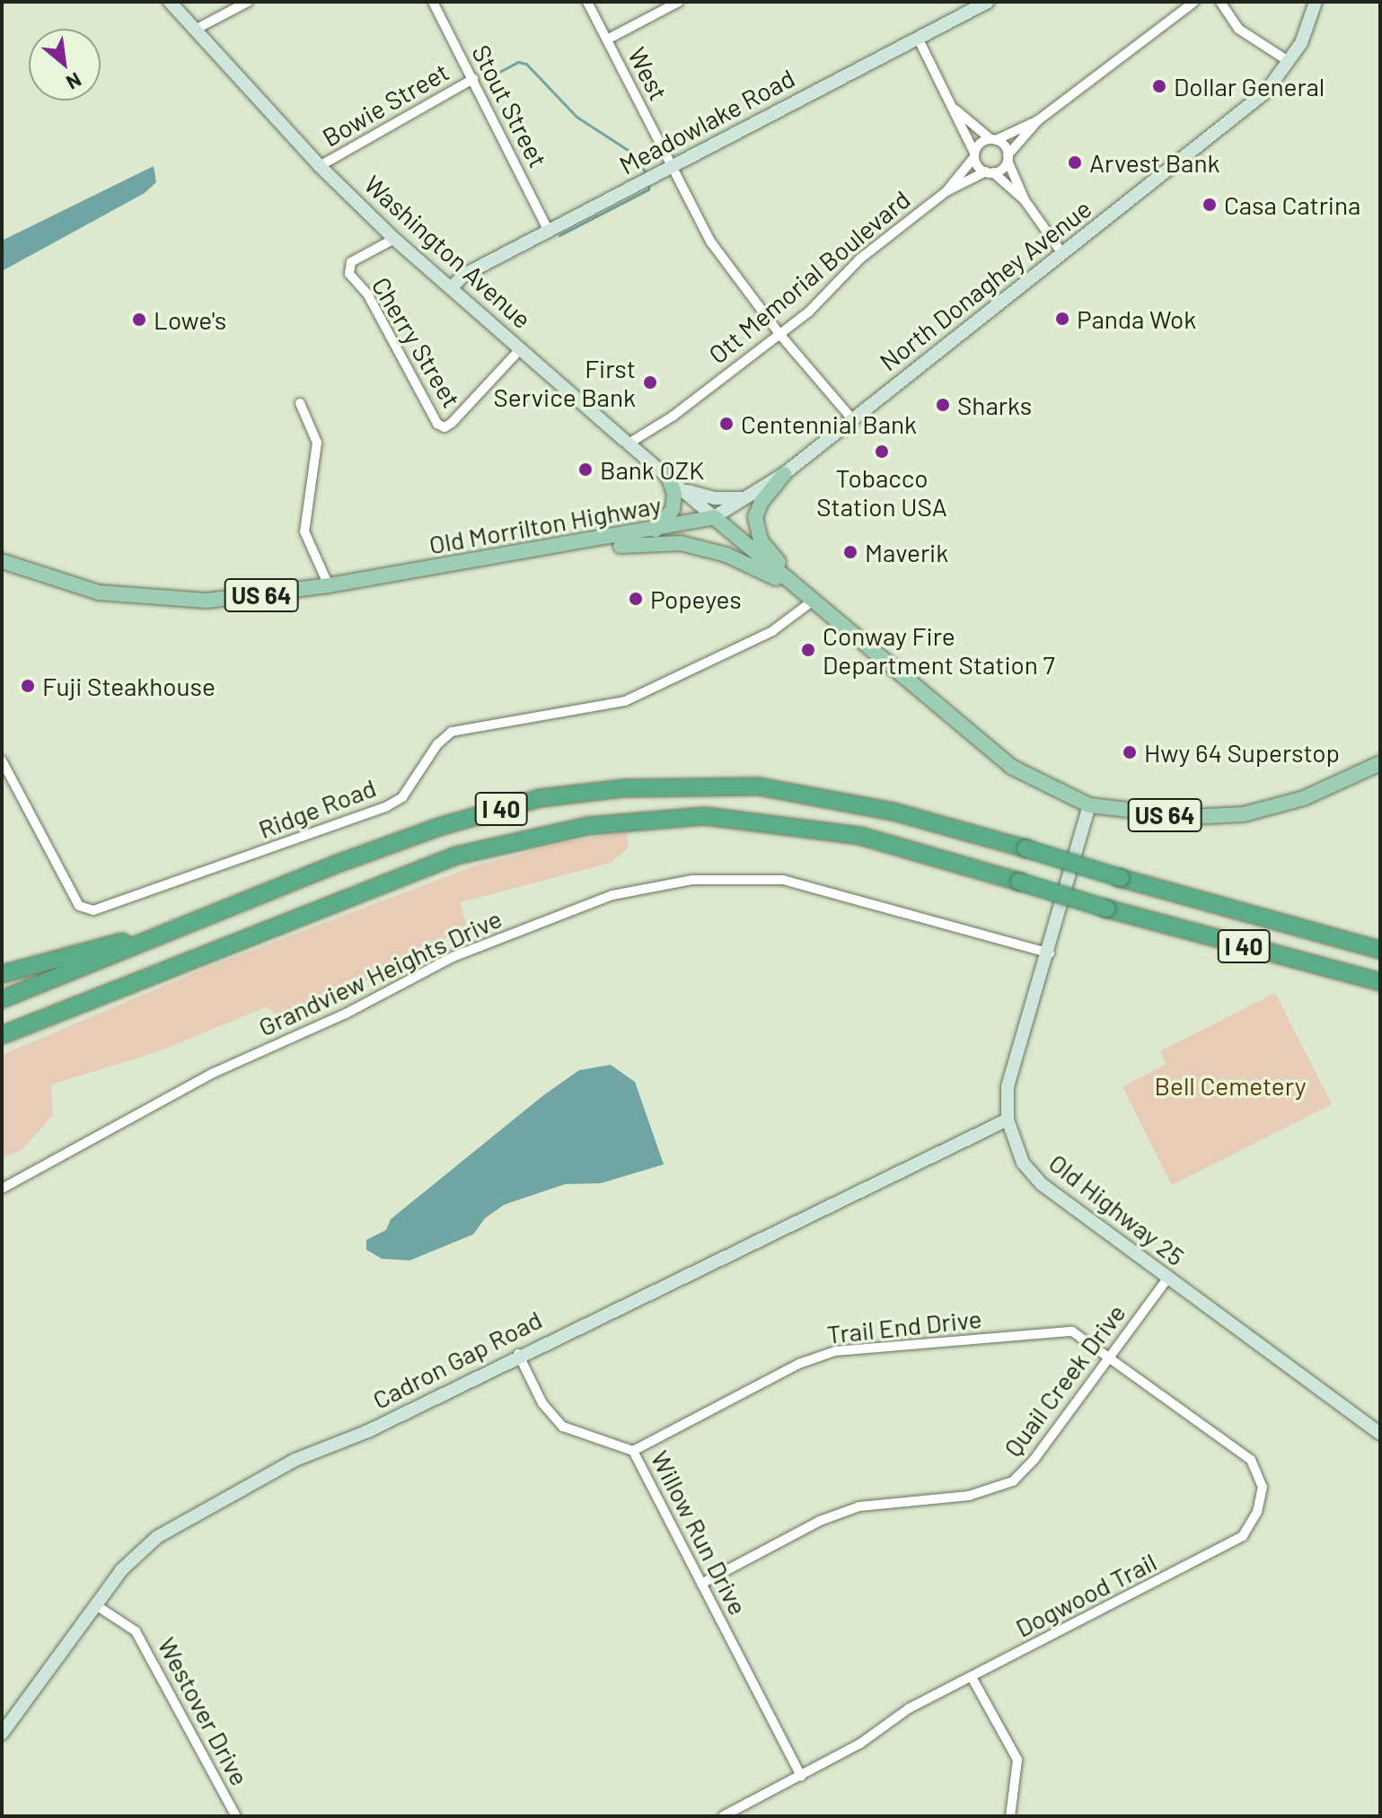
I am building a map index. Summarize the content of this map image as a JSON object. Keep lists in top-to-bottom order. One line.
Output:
{"streets":{"highway":["I 40"],"main road":["Old Morrilton Highway","US 64"],"street":["West","Bowie Street","Stout Street","Meadowlake Road","Washington Avenue","Ott Memorial Boulevard","North Donaghey Avenue","Cherry Street","Ridge Road","Grandview Heights Drive","Old Highway 25","Trail End Drive","Cadron Gap Road","Quail Creek Drive","Willow Run Drive","Dogwood Trail","Westover Drive"]},"crossings":[["West","Meadowlake Road"],["West","Ott Memorial Boulevard"],["West","North Donaghey Avenue"],["Bowie Street","Stout Street"],["Bowie Street","Washington Avenue"],["Stout Street","Meadowlake Road"],["Meadowlake Road","Washington Avenue"],["Washington Avenue","Ott Memorial Boulevard"],["Washington Avenue","North Donaghey Avenue"],["Washington Avenue","Cherry Street"],["Washington Avenue","Old Morrilton Highway"],["Washington Avenue","US 64"],["North Donaghey Avenue","Old Morrilton Highway"],["North Donaghey Avenue","US 64"],["Old Morrilton Highway","US 64"],["US 64","Ridge Road"],["US 64","Old Highway 25"],["Grandview Heights Drive","Old Highway 25"],["Old Highway 25","Cadron Gap Road"],["Old Highway 25","Quail Creek Drive"],["Trail End Drive","Quail Creek Drive"],["Trail End Drive","Willow Run Drive"],["Trail End Drive","Dogwood Trail"],["Cadron Gap Road","Willow Run Drive"],["Cadron Gap Road","Westover Drive"],["Quail Creek Drive","Willow Run Drive"],["Quail Creek Drive","Dogwood Trail"],["Willow Run Drive","Dogwood Trail"]],"parks":["Bell Cemetery"],"places":["Dollar General","Arvest Bank","Casa Catrina","Panda Wok","Lowe's","First Service Bank","Sharks","Centennial Bank","Tobacco Station USA","Bank OZK","Maverik","Popeyes","Conway Fire Department Station 7","Fuji Steakhouse","Hwy 64 Superstop"],"north":"bottom right"}
